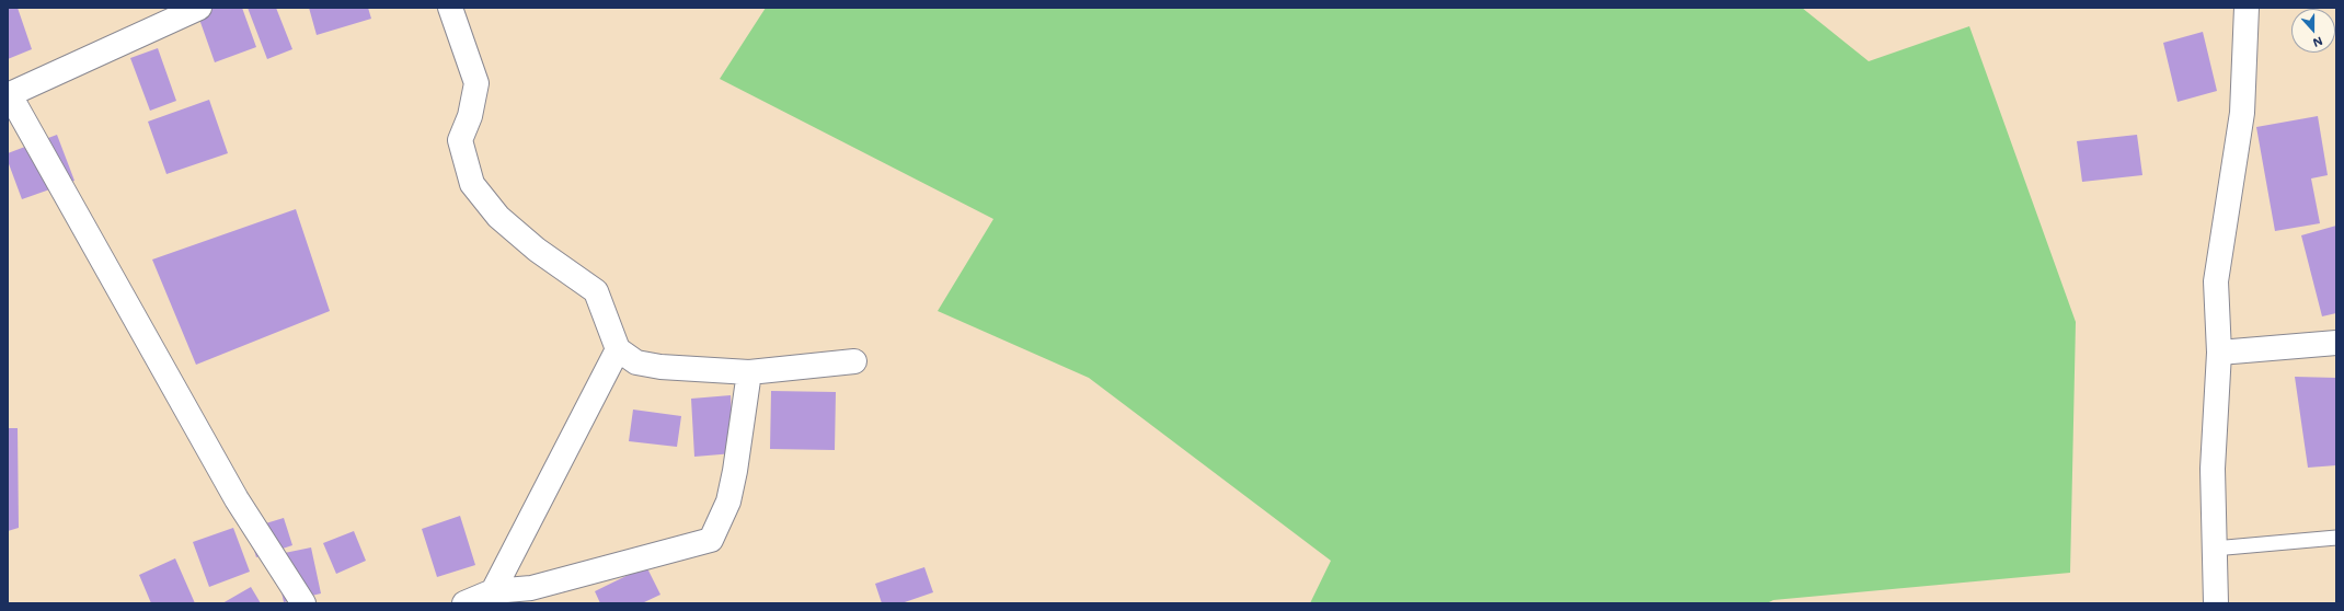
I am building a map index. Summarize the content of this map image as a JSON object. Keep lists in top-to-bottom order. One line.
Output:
{"north":"bottom"}
